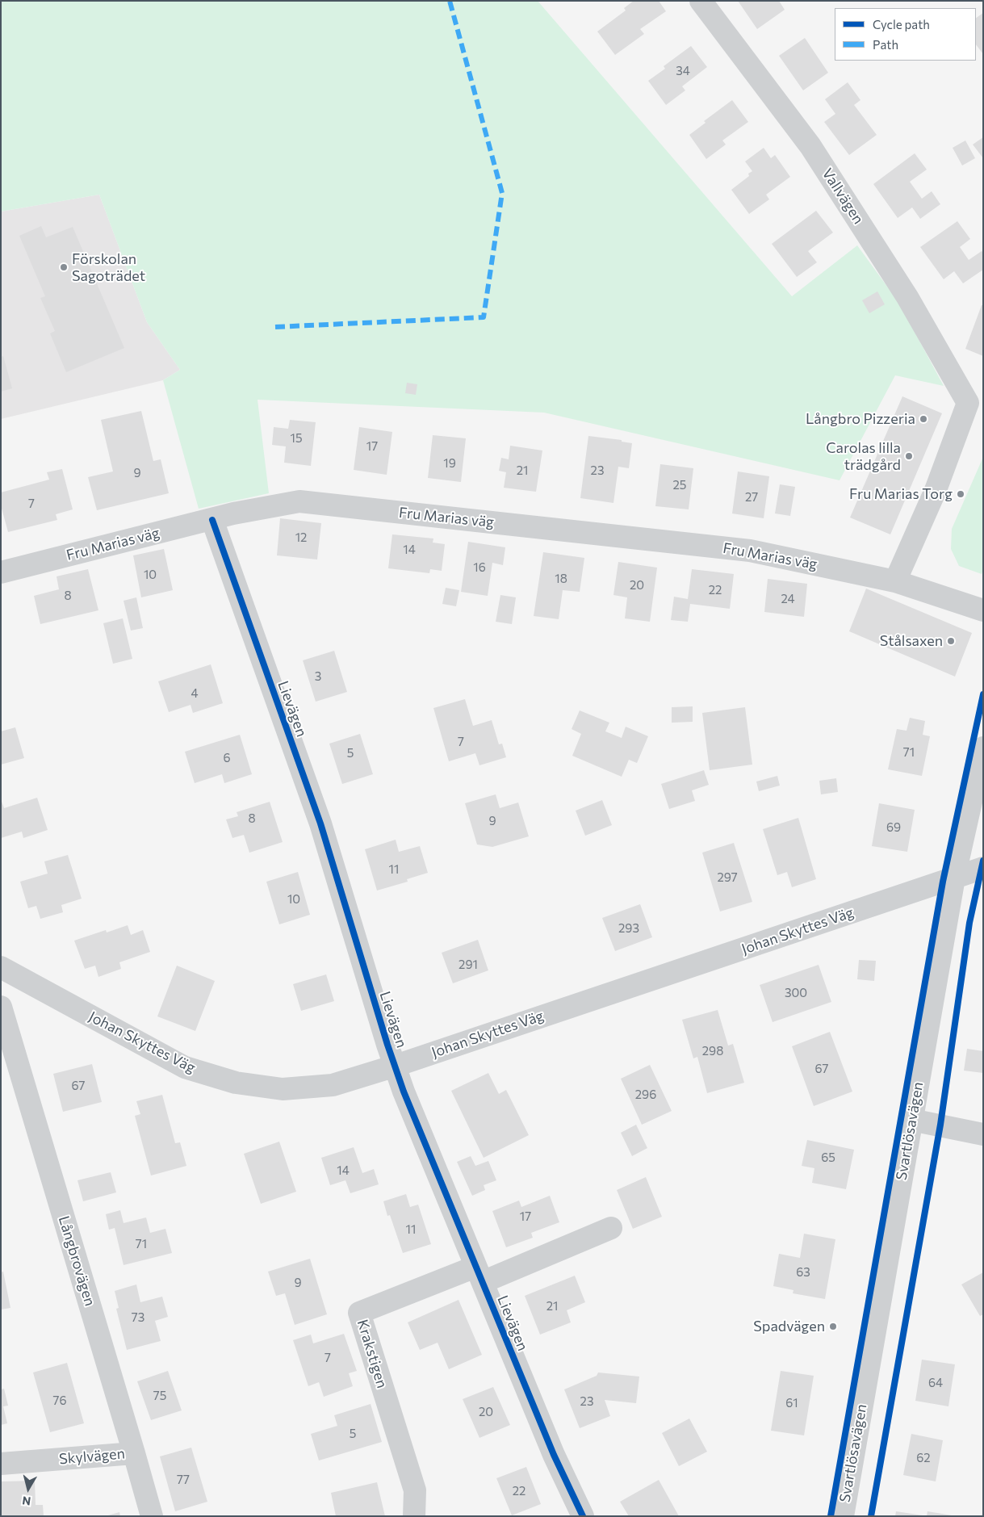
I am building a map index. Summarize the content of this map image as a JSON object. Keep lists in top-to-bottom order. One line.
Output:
{"streets":{"street":["Vallvägen","Fru Marias väg","Lievägen","Johan Skyttes Väg","Svartlösavägen","Långbrovägen","Krakstigen","Skylvägen"]},"crossings":[["Fru Marias väg","Lievägen"],["Lievägen","Johan Skyttes Väg"],["Lievägen","Krakstigen"],["Johan Skyttes Väg","Svartlösavägen"],["Långbrovägen","Skylvägen"]],"places":["Förskolan Sagoträdet","Långbro Pizzeria","Carolas lilla trädgård","Fru Marias Torg","Stålsaxen","Spadvägen"],"house_numbers":["34","15","17","19","21","23","9","25","27","7","12","14","16","10","18","20","22","8","24","3","4","7","71","5","6","8","9","69","11","297","10","293","291","300","298","67","67","296","65","14","17","11","71","63","9","21","73","7","64","75","76","23","61","20","5","62","77","22"],"legend":["Cycle path","Path"],"north":"bottom"}
